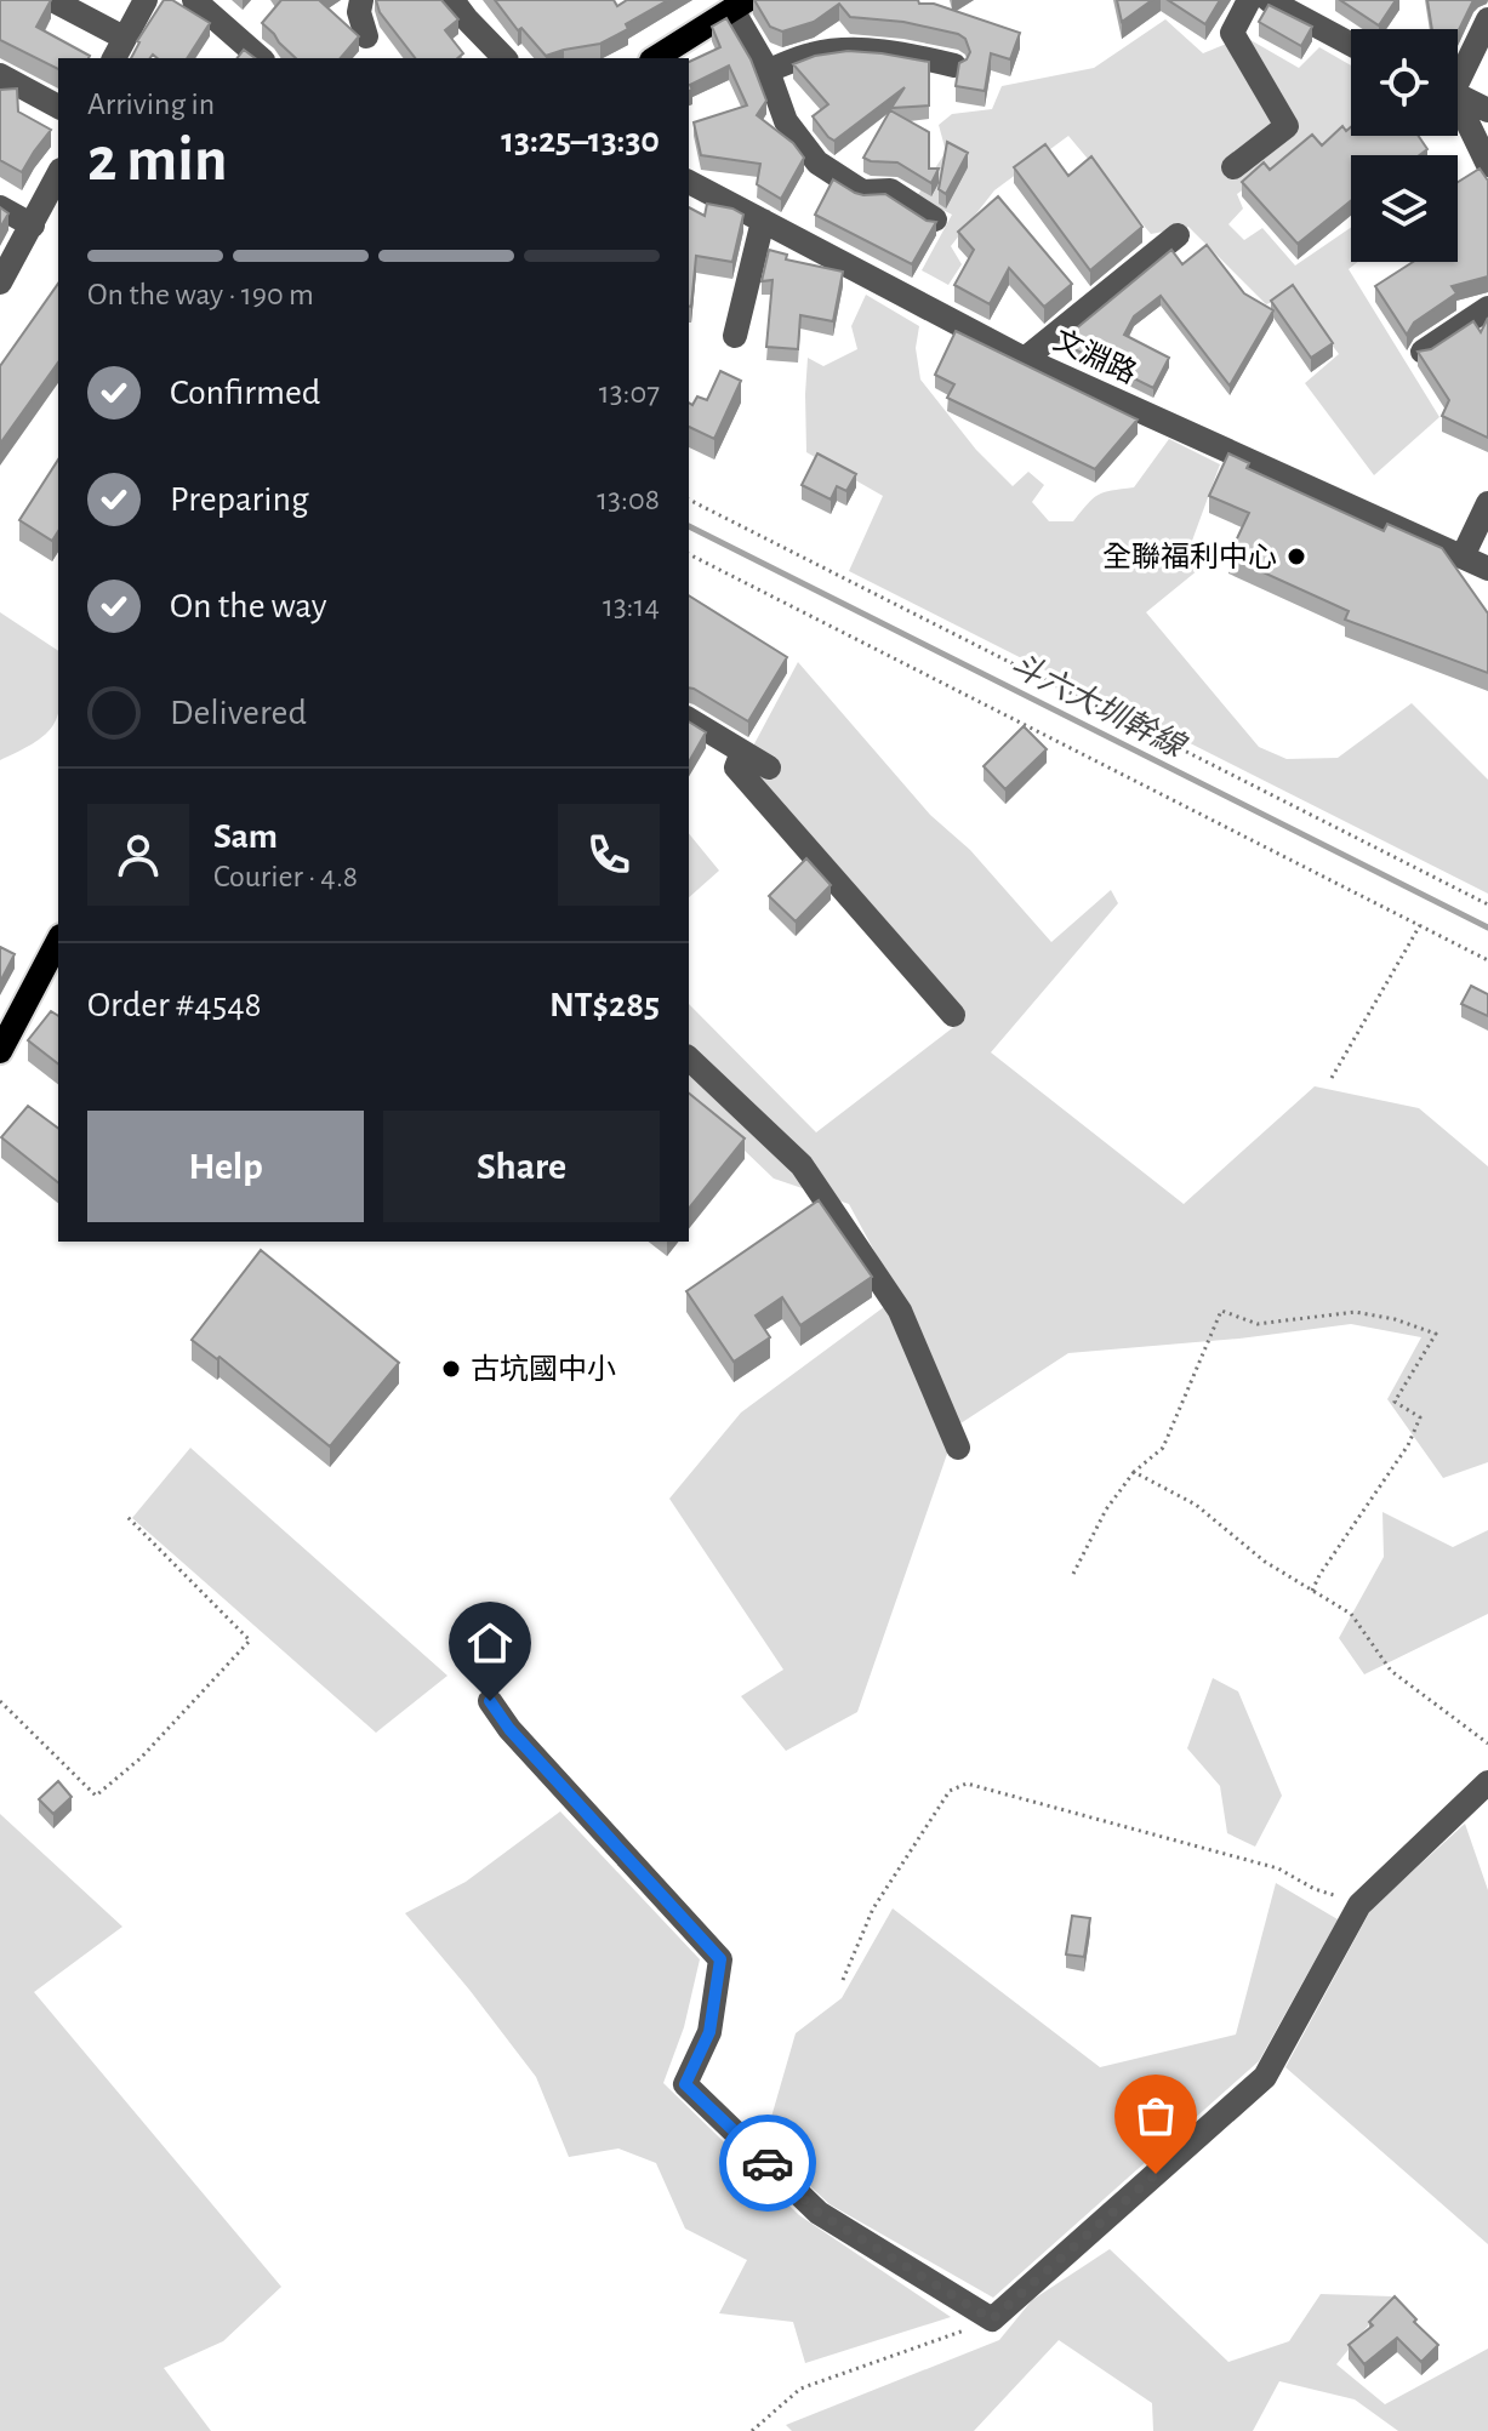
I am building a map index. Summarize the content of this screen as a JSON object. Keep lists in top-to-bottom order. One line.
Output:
{"streets":{"street":["文淵路"]},"water":["斗六大圳幹線"],"places":["全聯福利中心","古坑國中小"],"page":{"heading":["2 min","Arriving in","13:25–13:30"],"panel":["Sam","Courier · 4.8","Order #4548","NT$285"],"bar":"On the way · 190 m","list":[["Confirmed","13:07"],["Preparing","13:08"],["On the way","13:14"],"Delivered"],"buttons":["Help","Share"]}}
